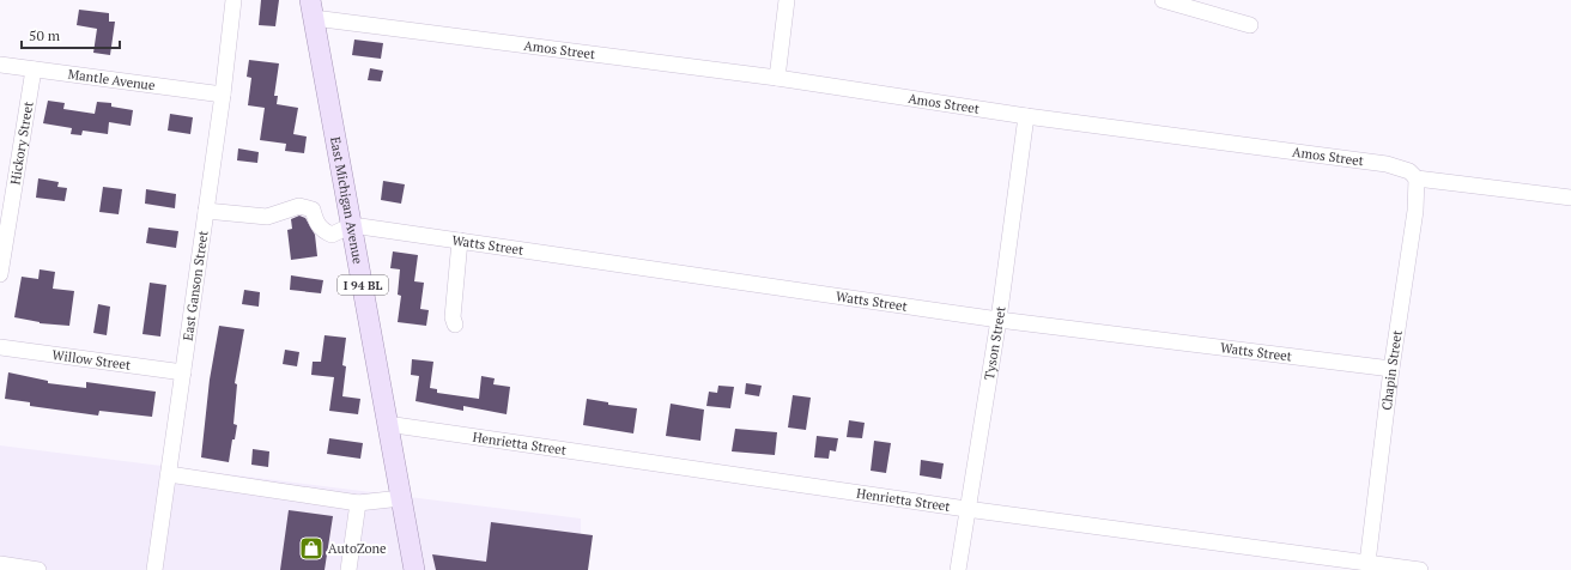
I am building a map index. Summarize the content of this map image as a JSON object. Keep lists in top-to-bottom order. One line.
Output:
{"streets":{"main road":["East Michigan Avenue","I 94 BL"],"street":["Amos Street","Mantle Avenue","Hickory Street","Watts Street","East Ganson Street","Tyson Street","Willow Street","Chapin Street","Henrietta Street"]},"crossings":[["Amos Street","East Michigan Avenue"],["Amos Street","Tyson Street"],["Amos Street","Chapin Street"],["Mantle Avenue","Hickory Street"],["Mantle Avenue","East Ganson Street"],["East Michigan Avenue","Watts Street"],["East Michigan Avenue","Henrietta Street"],["Watts Street","Tyson Street"],["Watts Street","Chapin Street"],["East Ganson Street","Willow Street"],["Tyson Street","Henrietta Street"],["Chapin Street","Henrietta Street"]],"places":{"shop":["AutoZone"]},"scale_bar":"50 m"}
